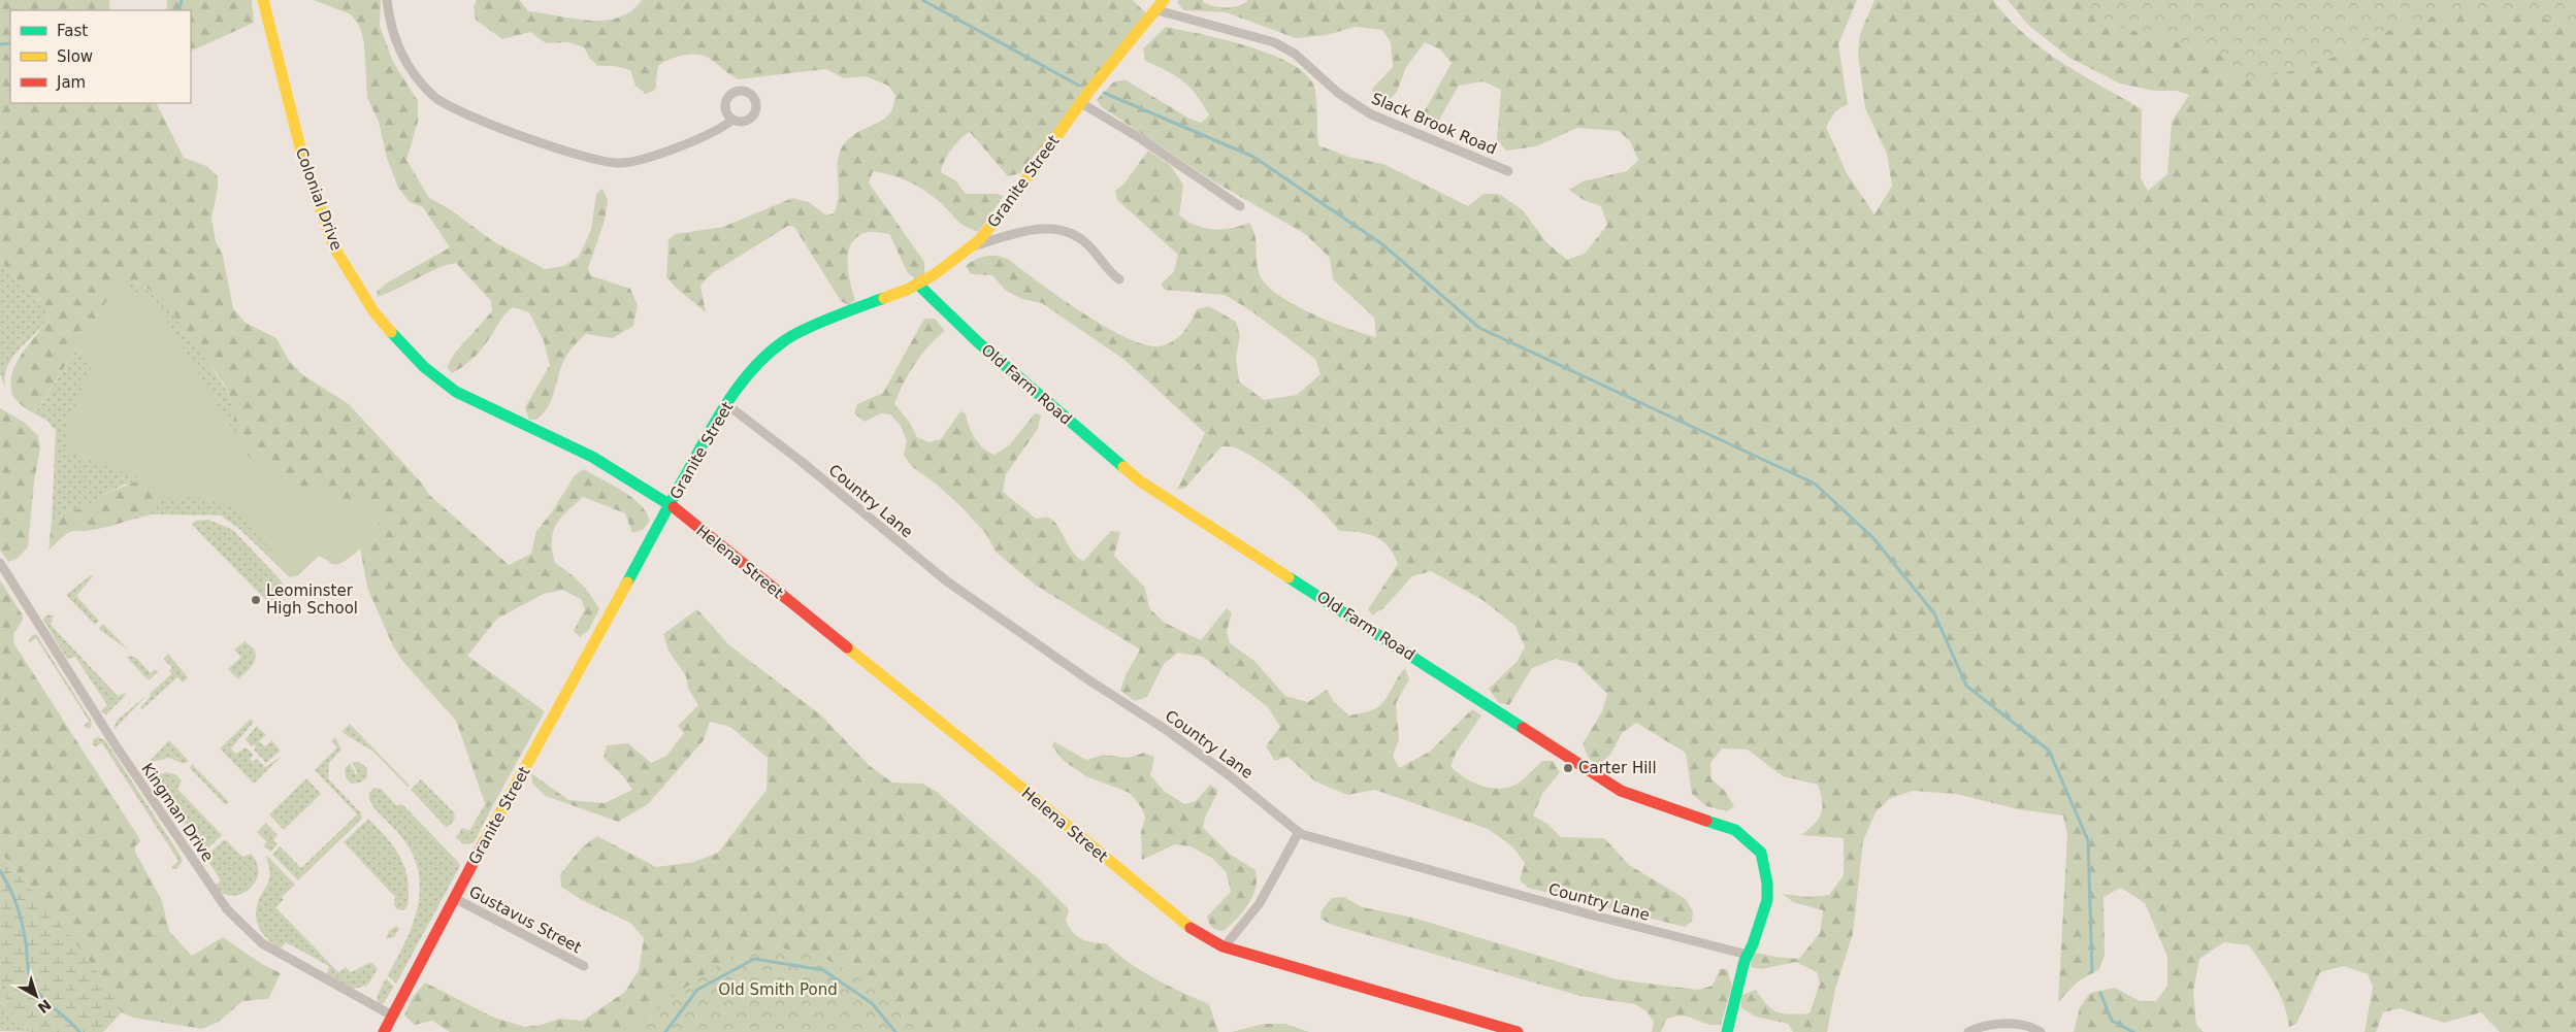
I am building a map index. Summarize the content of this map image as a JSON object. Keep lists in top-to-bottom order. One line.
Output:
{"streets":{"street":["Slack Brook Road","Granite Street","Colonial Drive","Old Farm Road","Country Lane","Helena Street","Kingman Drive","Gustavus Street"]},"crossings":[["Slack Brook Road","Granite Street"],["Granite Street","Colonial Drive"],["Granite Street","Old Farm Road"],["Granite Street","Country Lane"],["Granite Street","Helena Street"],["Granite Street","Kingman Drive"],["Granite Street","Gustavus Street"],["Colonial Drive","Helena Street"],["Old Farm Road","Country Lane"]],"parks":["Old Smith Pond"],"places":["Leominster High School","Carter Hill"],"legend":["Fast","Slow","Jam"],"north":"bottom right"}
